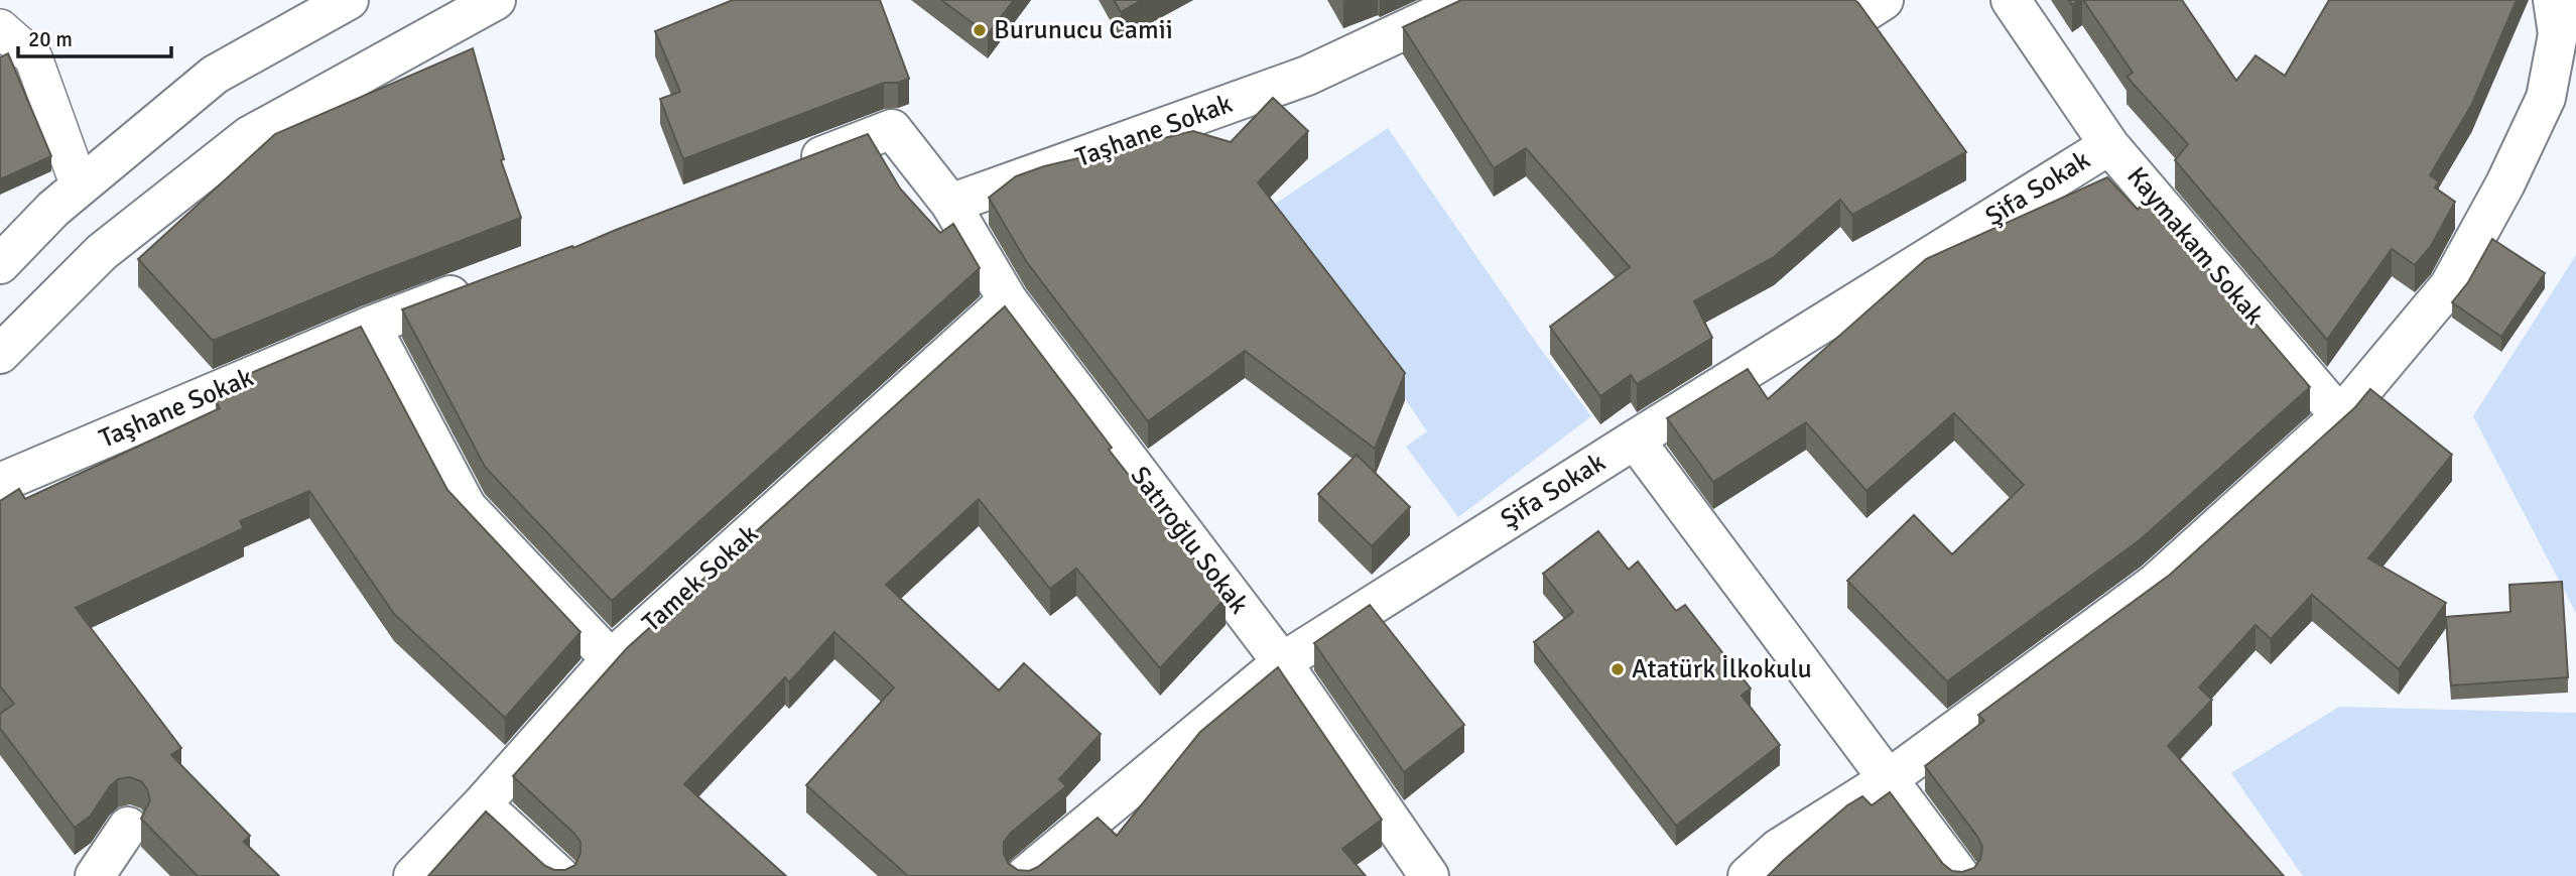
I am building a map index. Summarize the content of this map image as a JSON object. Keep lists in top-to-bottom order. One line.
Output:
{"streets":{"street":["Taşhane Sokak","Şifa Sokak","Kaymakam Sokak","Satıroğlu Sokak","Tamek Sokak"]},"crossings":[["Taşhane Sokak","Satıroğlu Sokak"],["Şifa Sokak","Kaymakam Sokak"],["Şifa Sokak","Satıroğlu Sokak"],["Satıroğlu Sokak","Tamek Sokak"]],"places":["Burunucu Camii","Atatürk İlkokulu"],"scale_bar":"20 m"}
